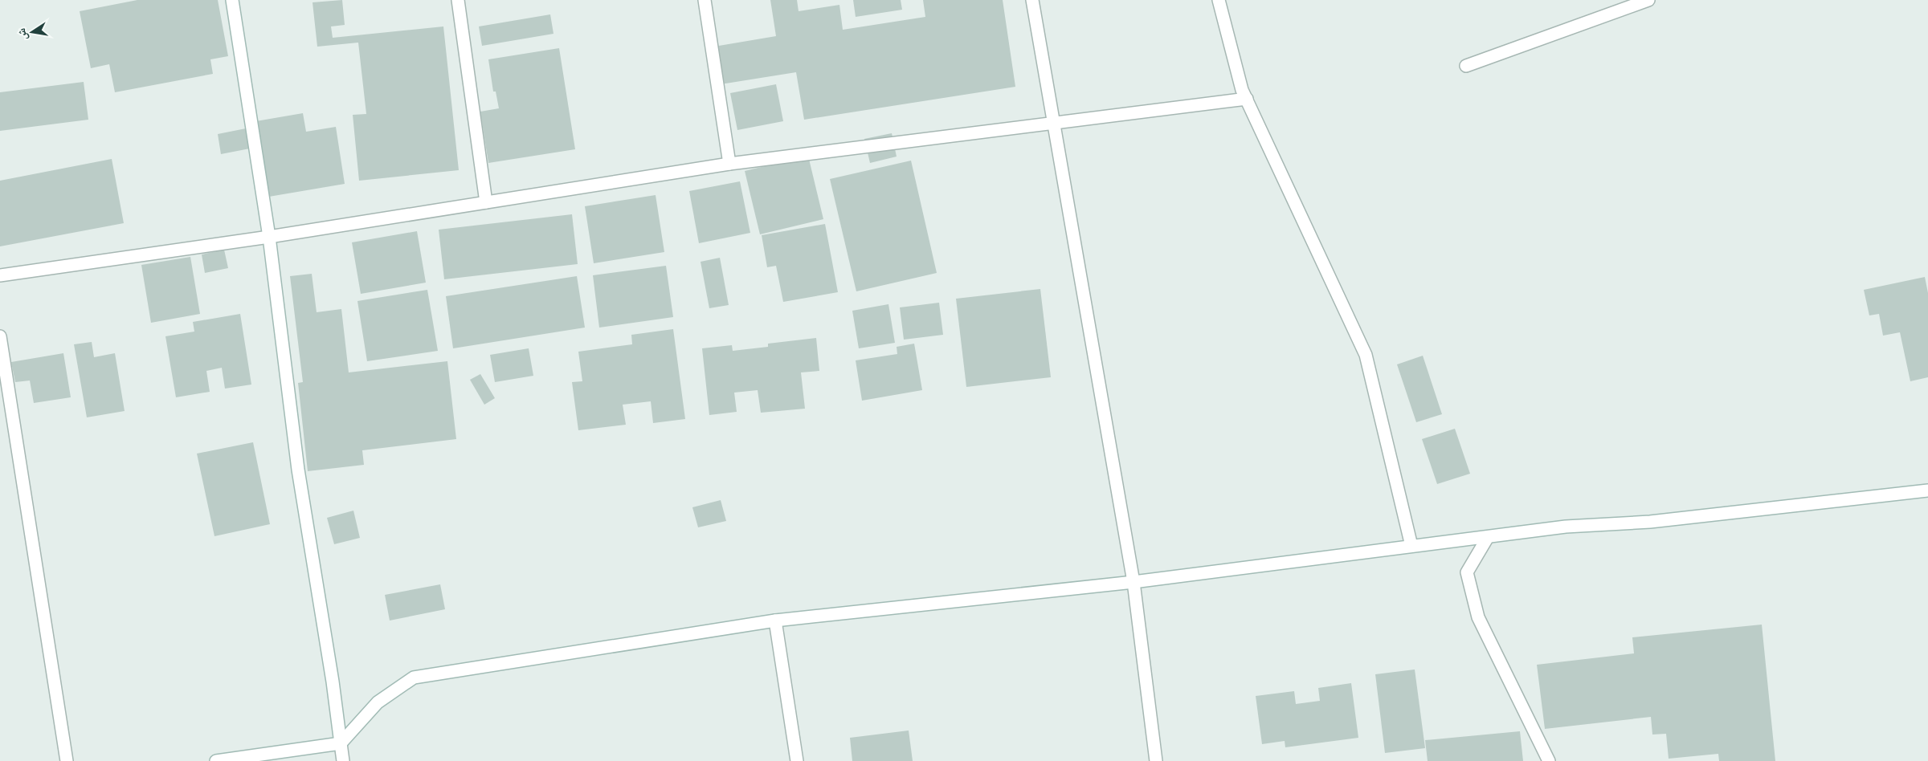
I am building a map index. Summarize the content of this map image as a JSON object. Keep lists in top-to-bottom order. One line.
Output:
{"north":"left"}
